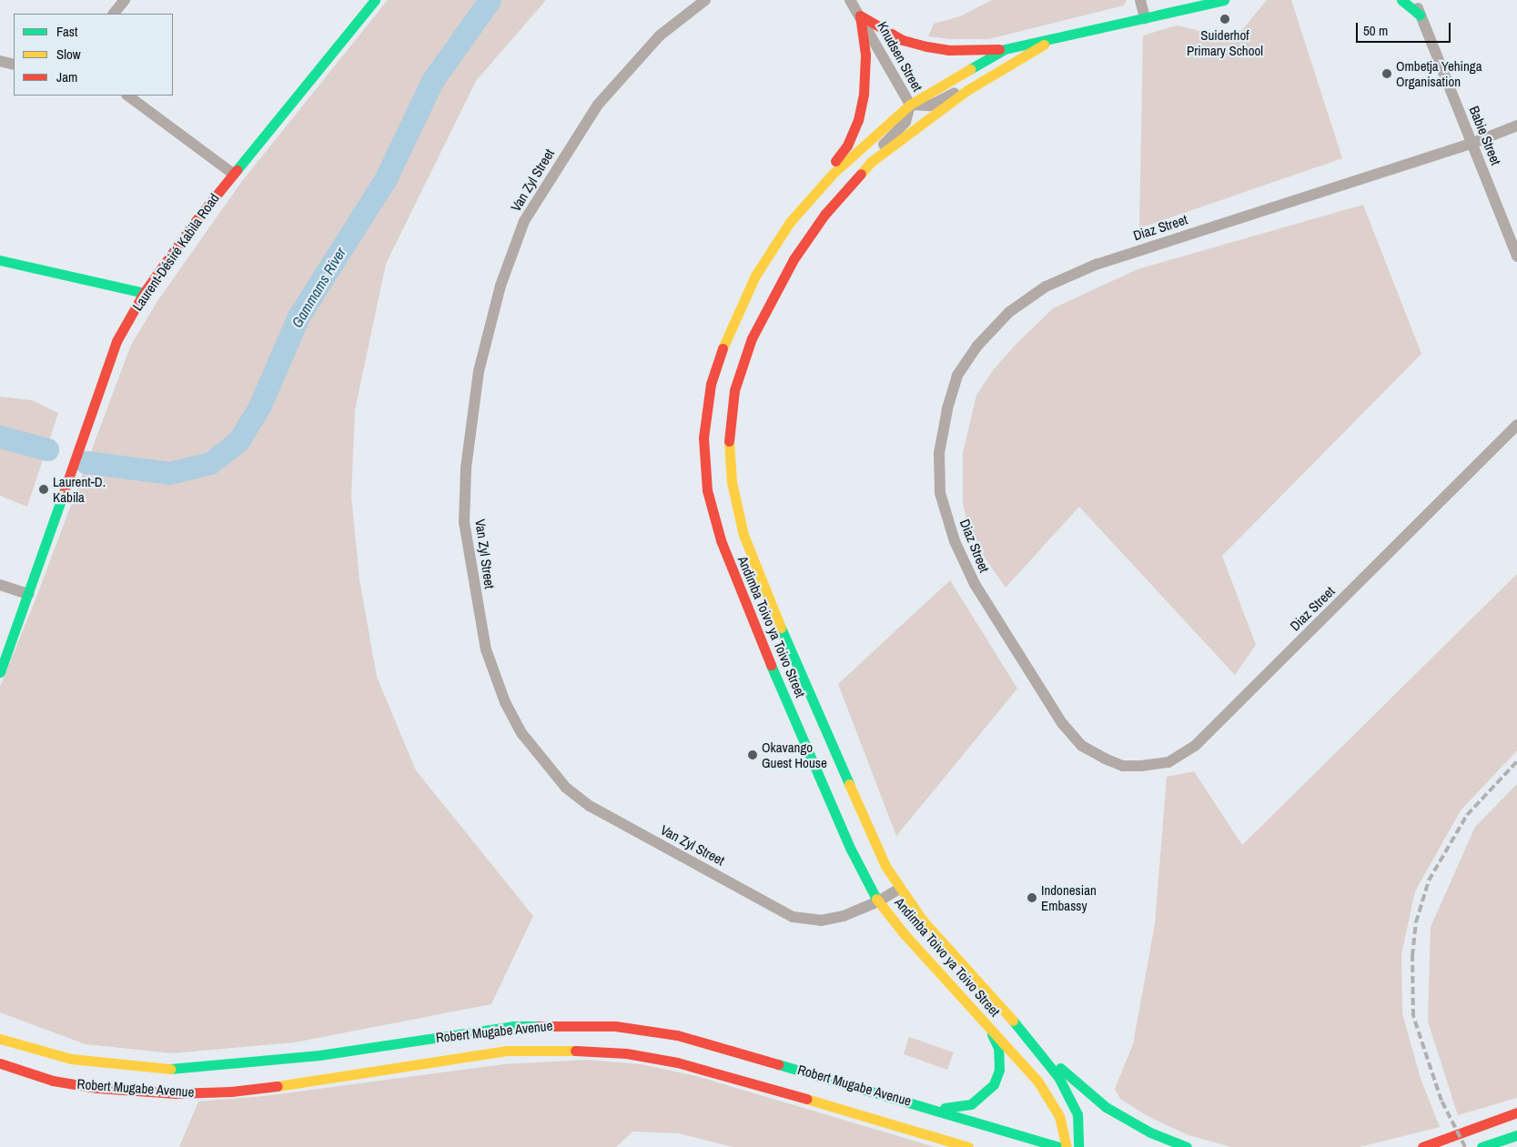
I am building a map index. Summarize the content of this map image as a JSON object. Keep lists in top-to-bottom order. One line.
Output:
{"streets":{"street":["Knudsen Street","Babie Street","Van Zyl Street","Diaz Street","Laurent-Désiré Kabila Road","Andimba Toivo ya Toivo Street","Robert Mugabe Avenue"]},"crossings":[["Knudsen Street","Andimba Toivo ya Toivo Street"],["Babie Street","Diaz Street"],["Van Zyl Street","Andimba Toivo ya Toivo Street"]],"water":["Gammams River"],"places":["Suiderhof Primary School","Ombetja Yehinga Organisation","Laurent-D. Kabila","Okavango Guest House","Indonesian Embassy"],"legend":["Fast","Slow","Jam"],"scale_bar":"50 m"}
